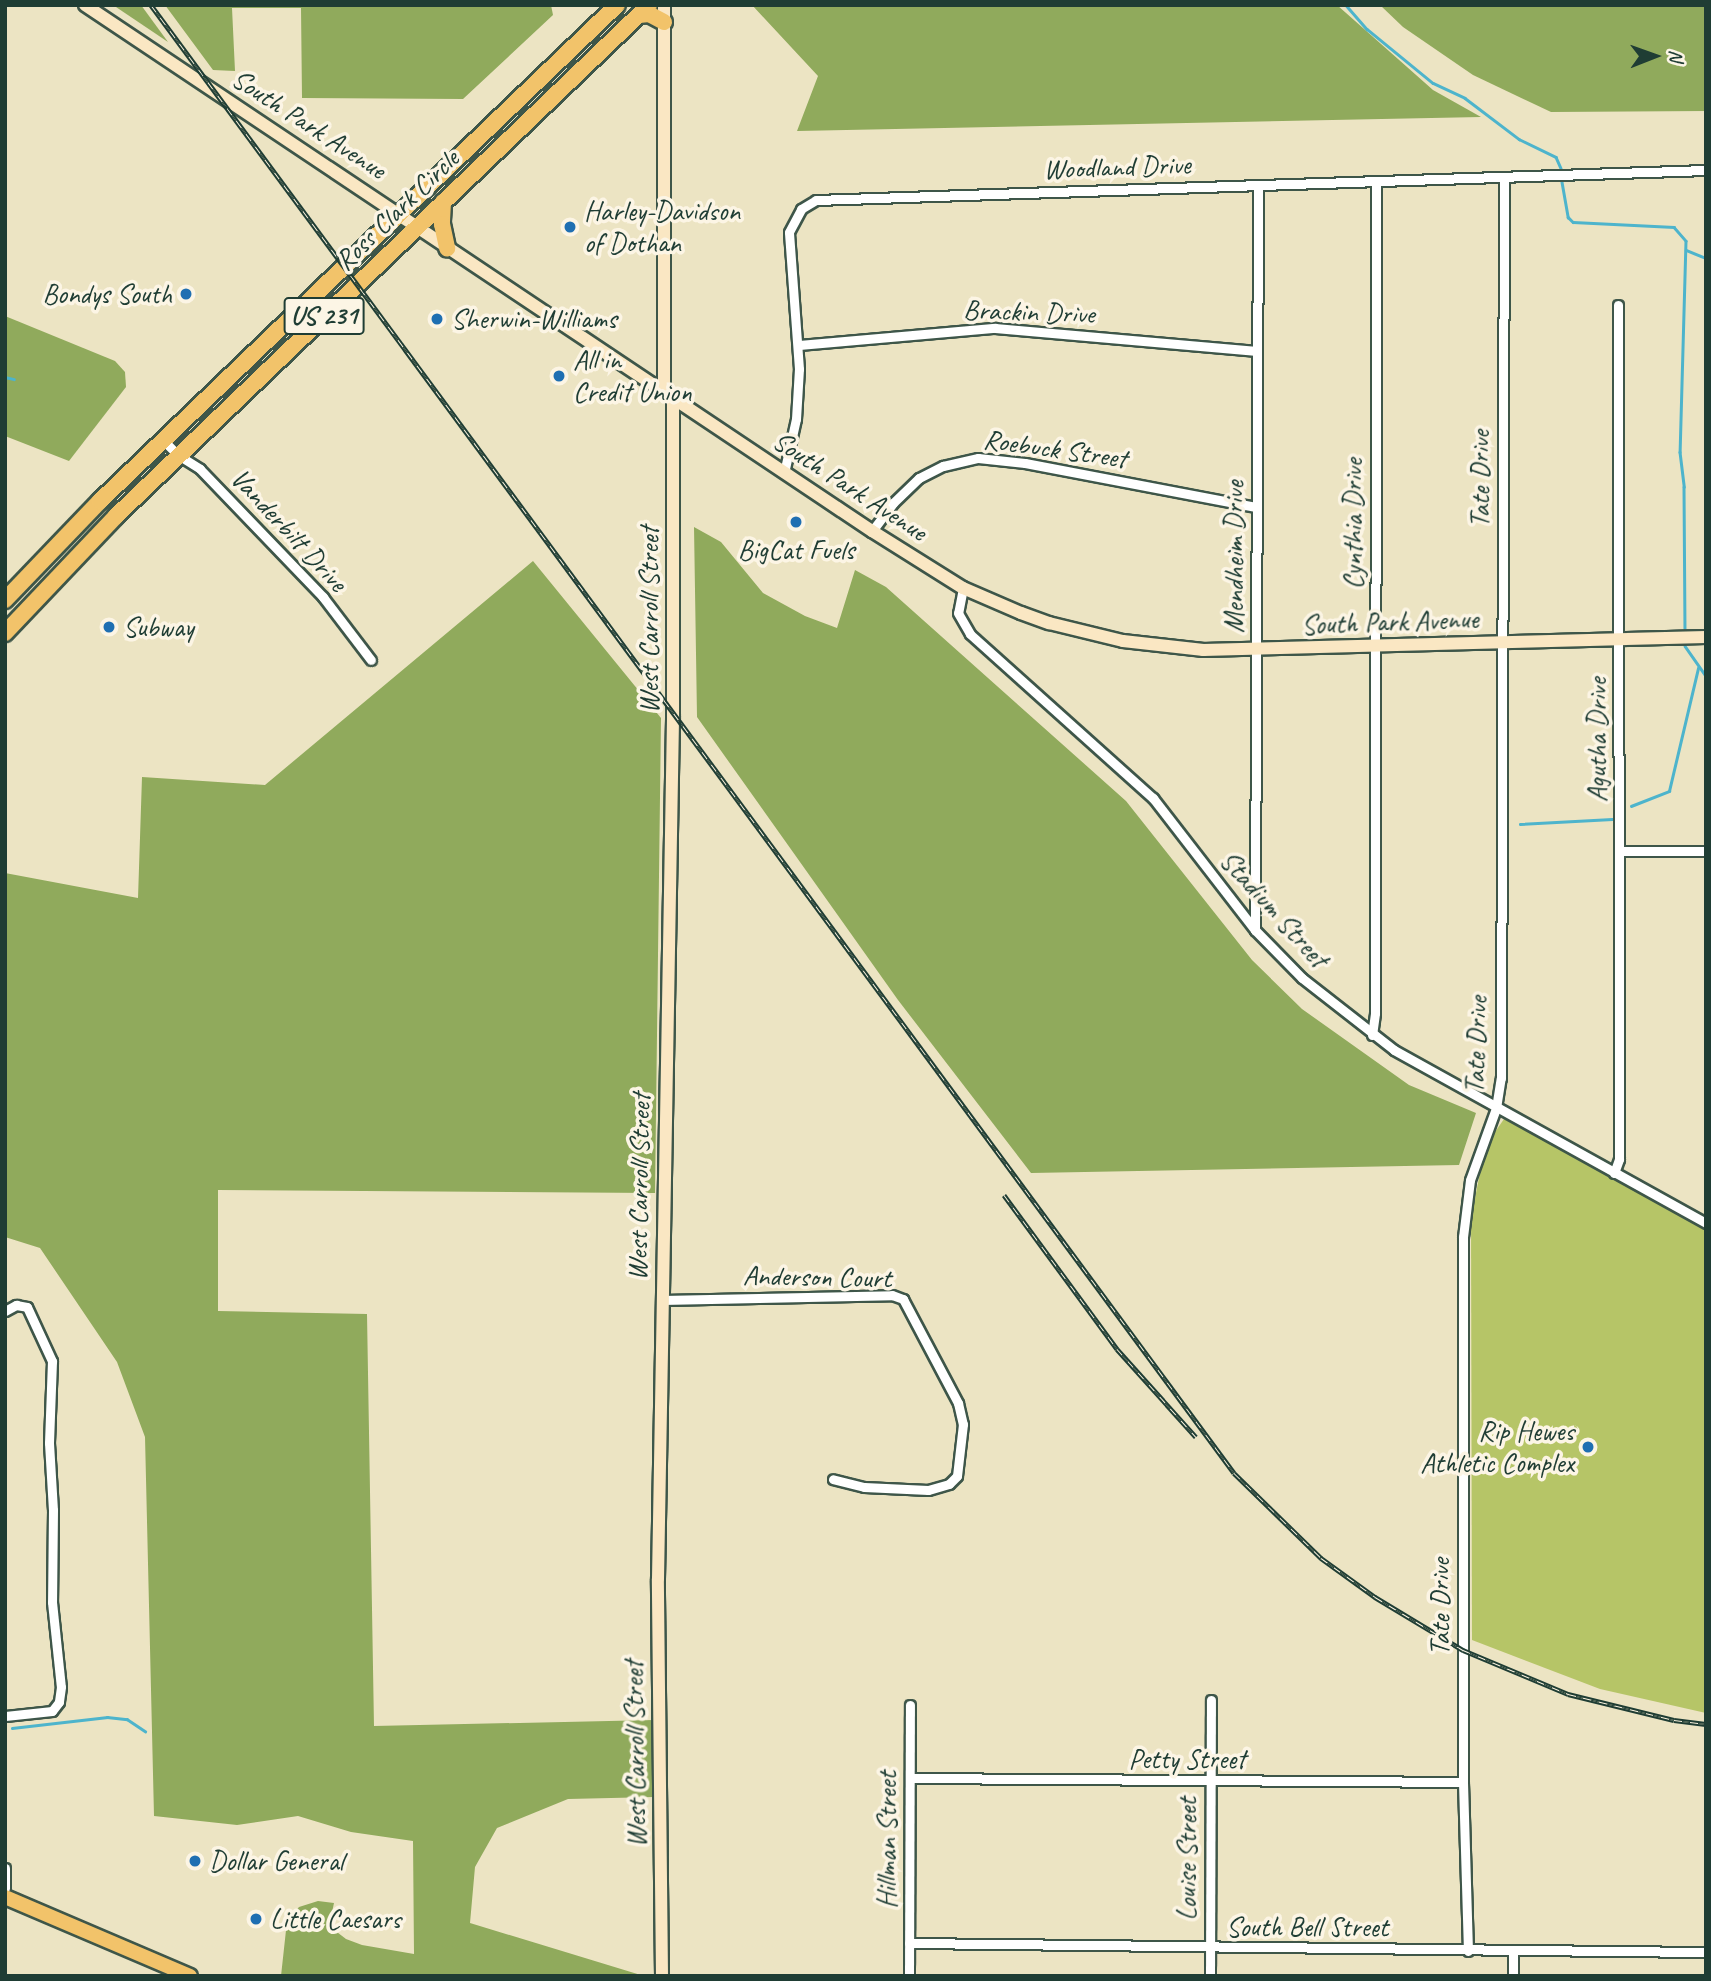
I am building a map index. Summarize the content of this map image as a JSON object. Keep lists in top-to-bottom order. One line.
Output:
{"streets":{"highway":["Ross Clark Circle","US 231"],"street":["South Park Avenue","Woodland Drive","Brackin Drive","Roebuck Street","Tate Drive","Cynthia Drive","Vanderbilt Drive","Mendheim Drive","West Carroll Street","Agutha Drive","Stadium Street","Anderson Court","Petty Street","Hillman Street","Louise Street","South Bell Street"]},"crossings":[["South Park Avenue","Woodland Drive"],["South Park Avenue","Ross Clark Circle"],["South Park Avenue","Roebuck Street"],["South Park Avenue","Tate Drive"],["South Park Avenue","Cynthia Drive"],["South Park Avenue","Mendheim Drive"],["South Park Avenue","West Carroll Street"],["South Park Avenue","Agutha Drive"],["South Park Avenue","Stadium Street"],["Woodland Drive","Brackin Drive"],["Woodland Drive","Tate Drive"],["Woodland Drive","Cynthia Drive"],["Woodland Drive","Mendheim Drive"],["Ross Clark Circle","Vanderbilt Drive"],["Brackin Drive","Mendheim Drive"],["Roebuck Street","Mendheim Drive"],["Tate Drive","Stadium Street"],["Tate Drive","Petty Street"],["Tate Drive","South Bell Street"],["Cynthia Drive","Stadium Street"],["Mendheim Drive","Stadium Street"],["West Carroll Street","Anderson Court"],["Agutha Drive","Stadium Street"],["Petty Street","Hillman Street"],["Petty Street","Louise Street"],["Hillman Street","South Bell Street"],["Louise Street","South Bell Street"]],"places":["Harley-Davidson of Dothan","Bondys South","Sherwin-Williams","All in Credit Union","BigCat Fuels","Subway","Rip Hewes Athletic Complex","Dollar General","Little Caesars"],"north":"right"}
